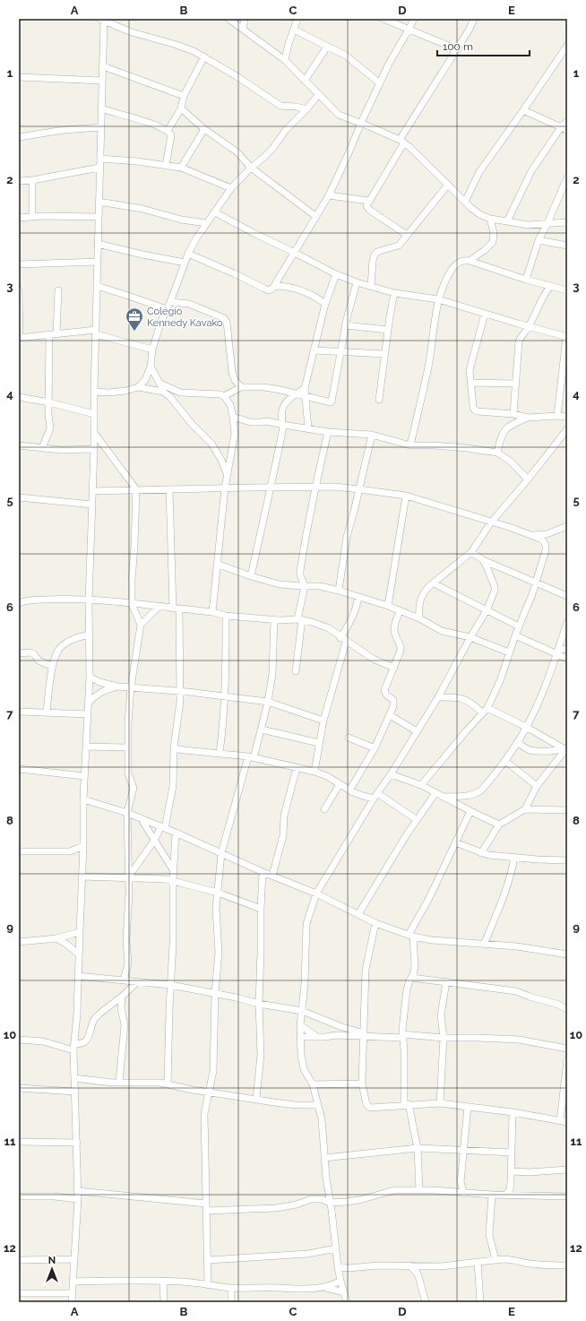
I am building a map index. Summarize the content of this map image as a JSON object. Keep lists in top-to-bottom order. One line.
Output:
{"places":{"office":["Colégio Kennedy Kavako"]},"scale_bar":"100 m","north":"top","grid":{"columns":["A","B","C","D","E"],"rows":["1","2","3","4","5","6","7","8","9","10","11","12"]}}
